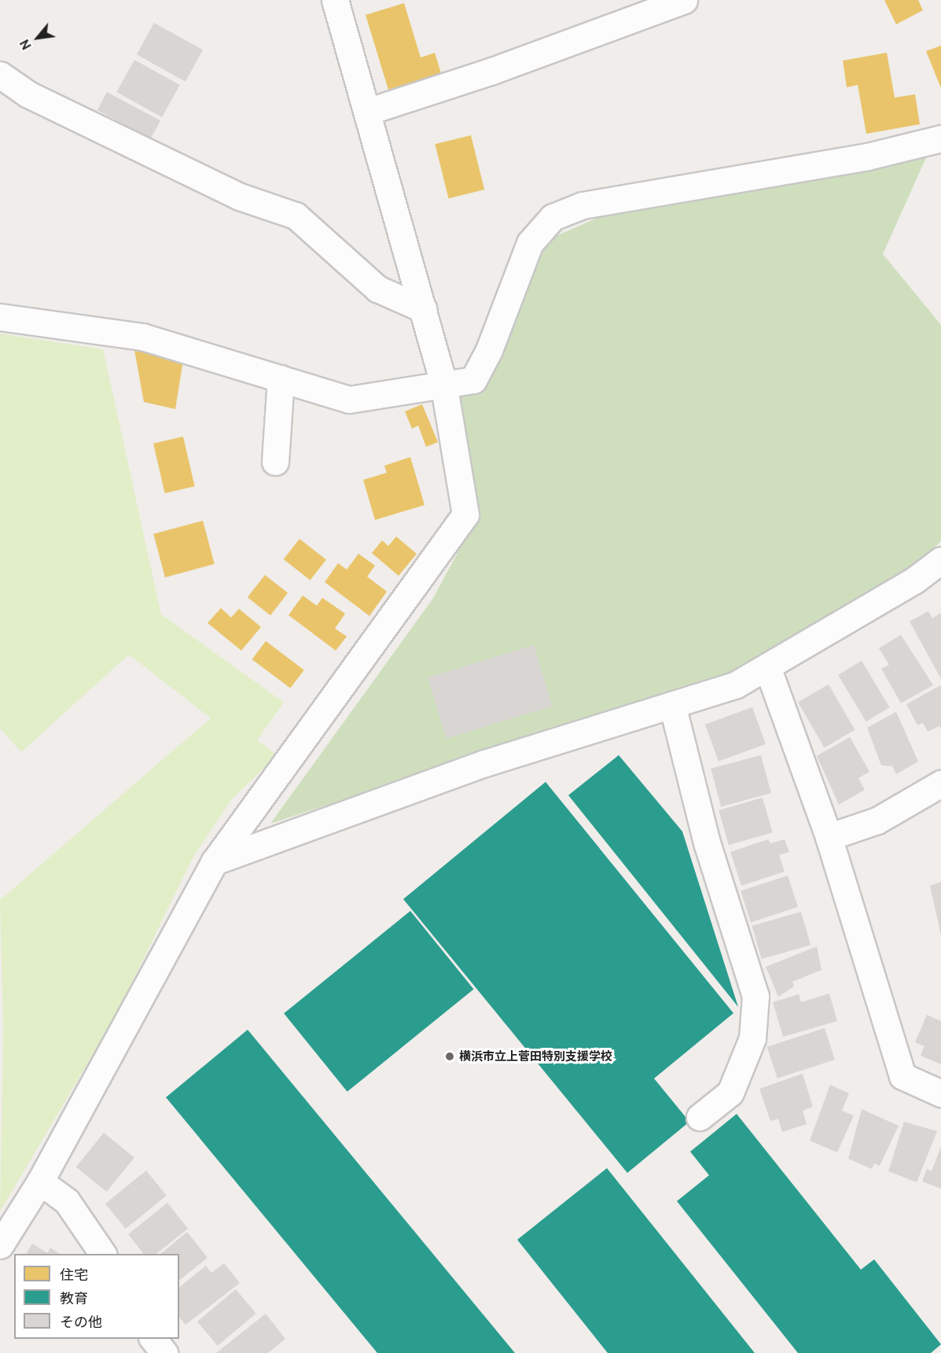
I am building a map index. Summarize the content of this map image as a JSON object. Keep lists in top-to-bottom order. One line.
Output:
{"places":["横浜市立上菅田特別支援学校"],"legend":["住宅","教育","その他"],"north":"bottom left"}
